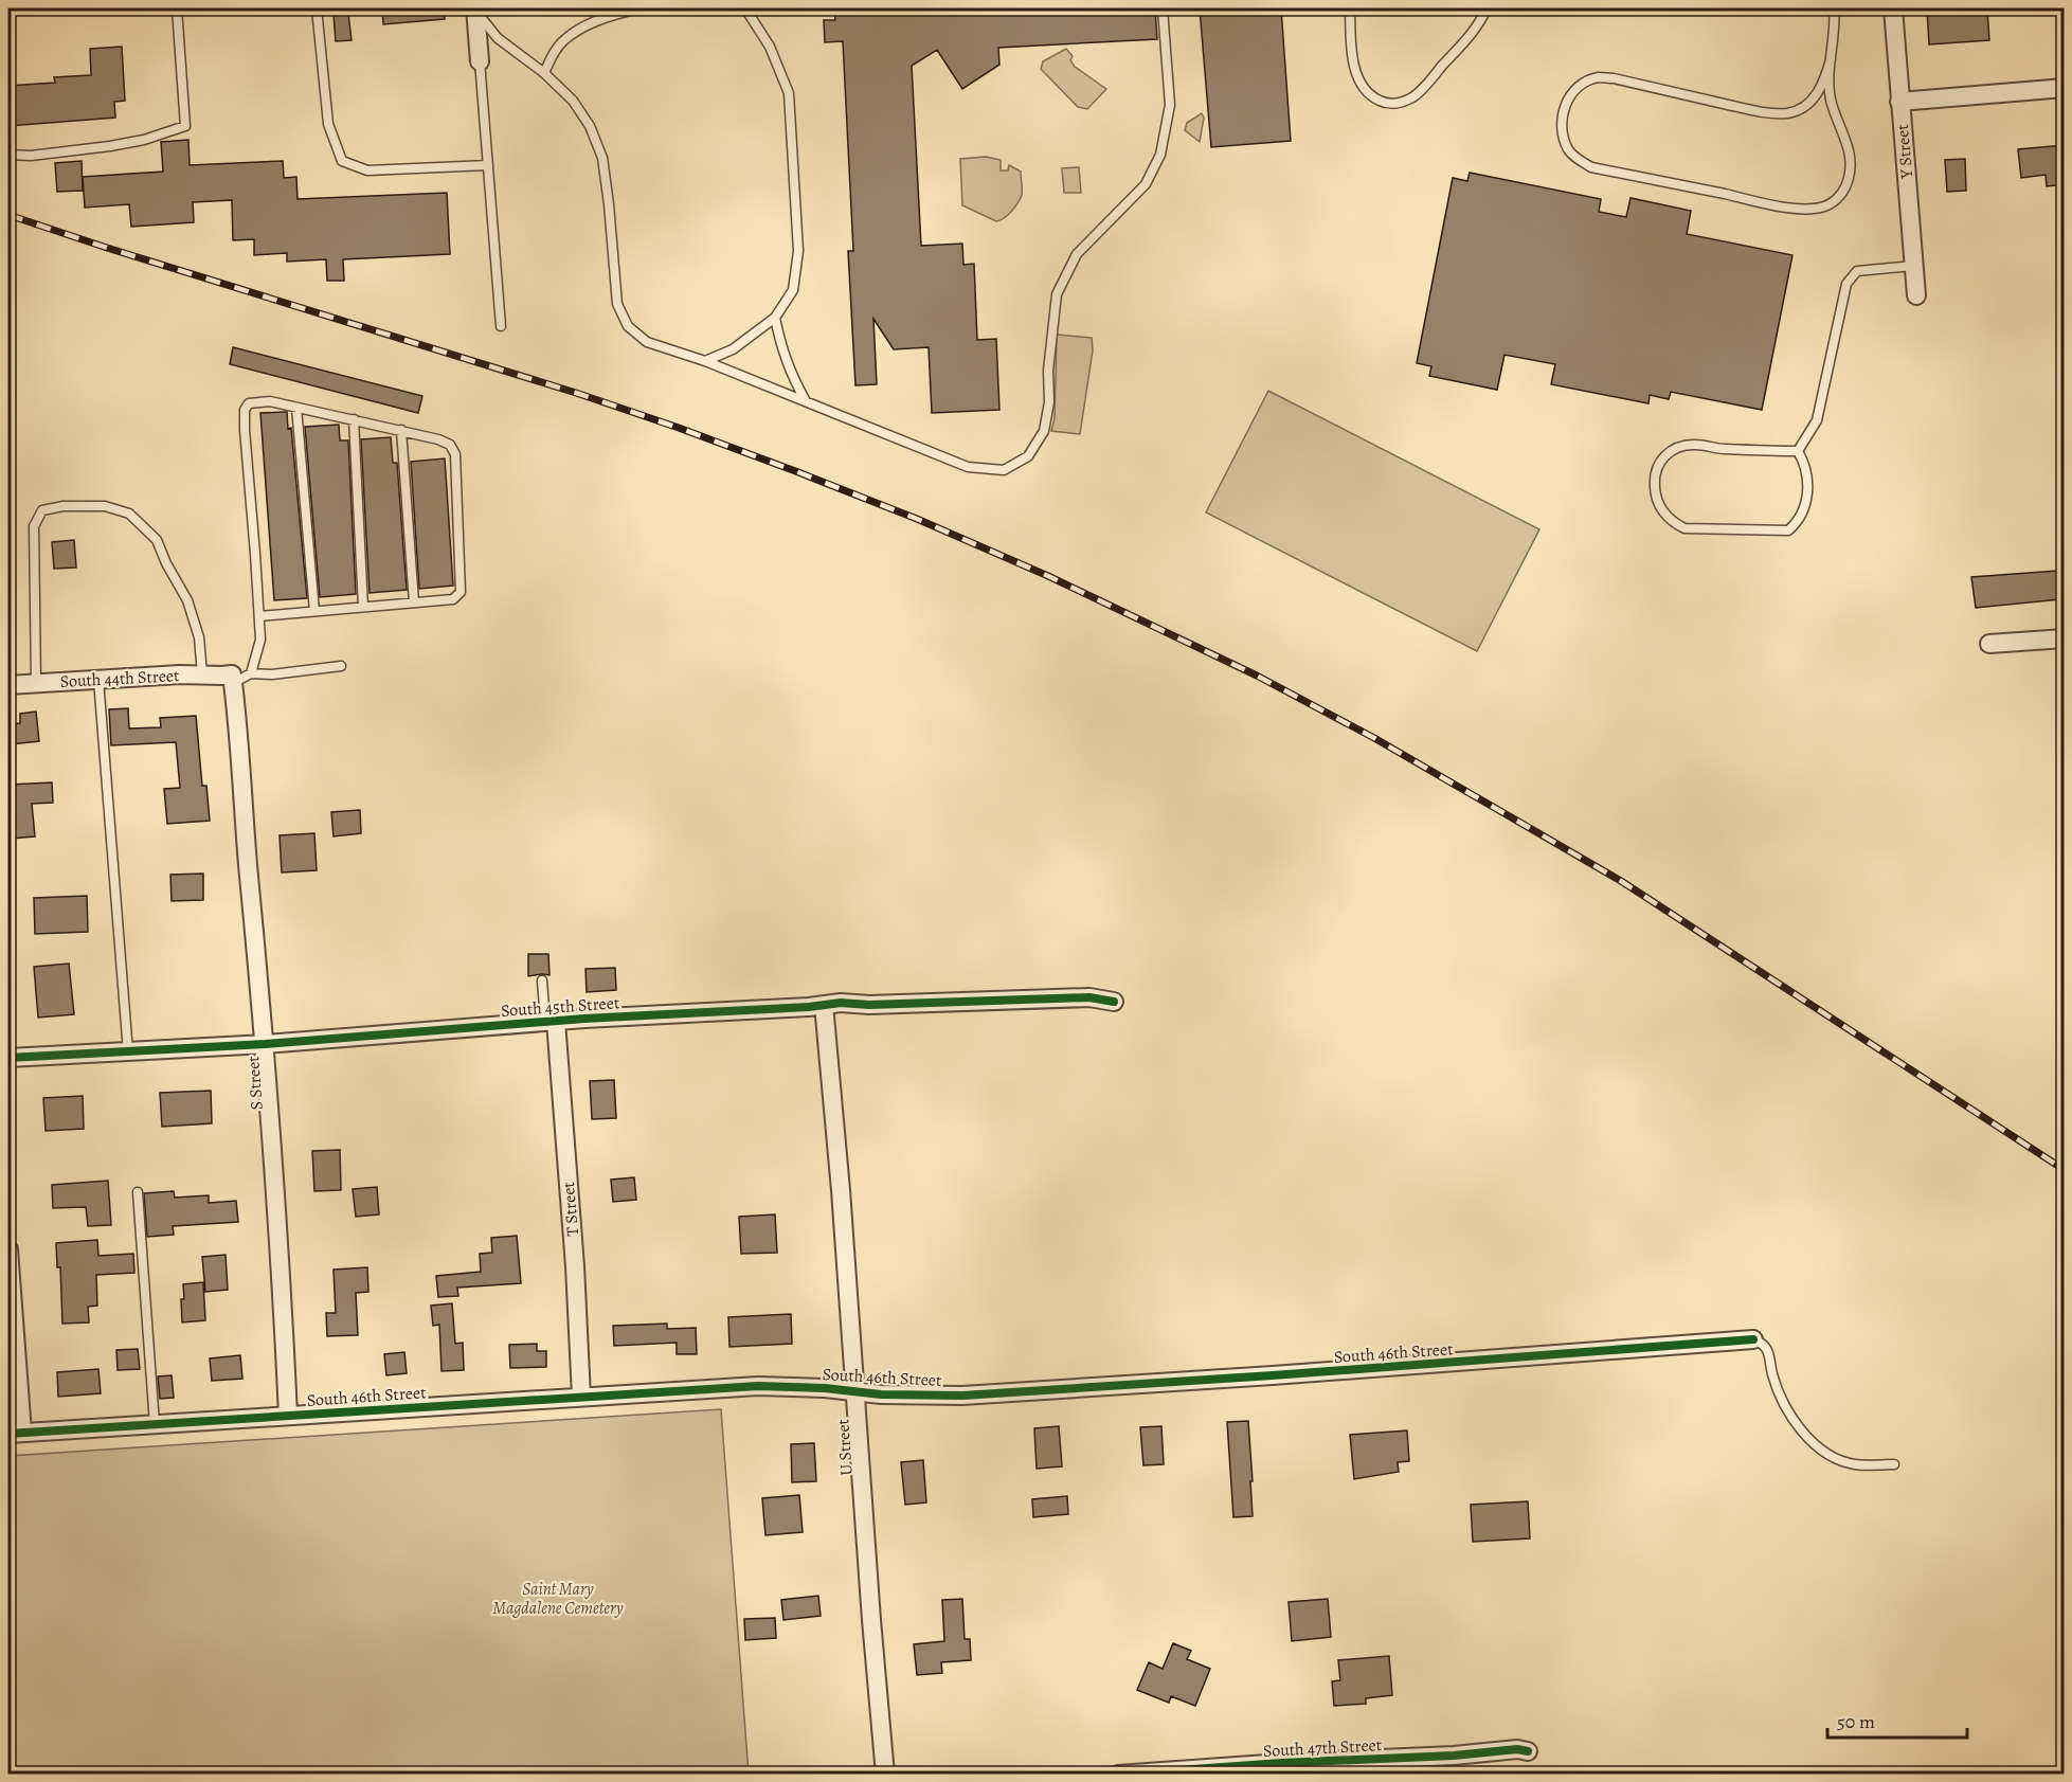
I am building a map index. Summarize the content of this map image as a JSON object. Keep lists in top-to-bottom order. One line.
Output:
{"streets":{"street":["Y Street","South 44th Street","South 45th Street","S Street","T Street","South 46th Street","U Street","South 47th Street"]},"crossings":[["South 44th Street","S Street"],["South 45th Street","S Street"],["South 45th Street","T Street"],["South 45th Street","U Street"],["S Street","South 46th Street"],["T Street","South 46th Street"],["South 46th Street","U Street"]],"parks":["Saint Mary Magdalene Cemetery"],"scale_bar":"50 m"}
